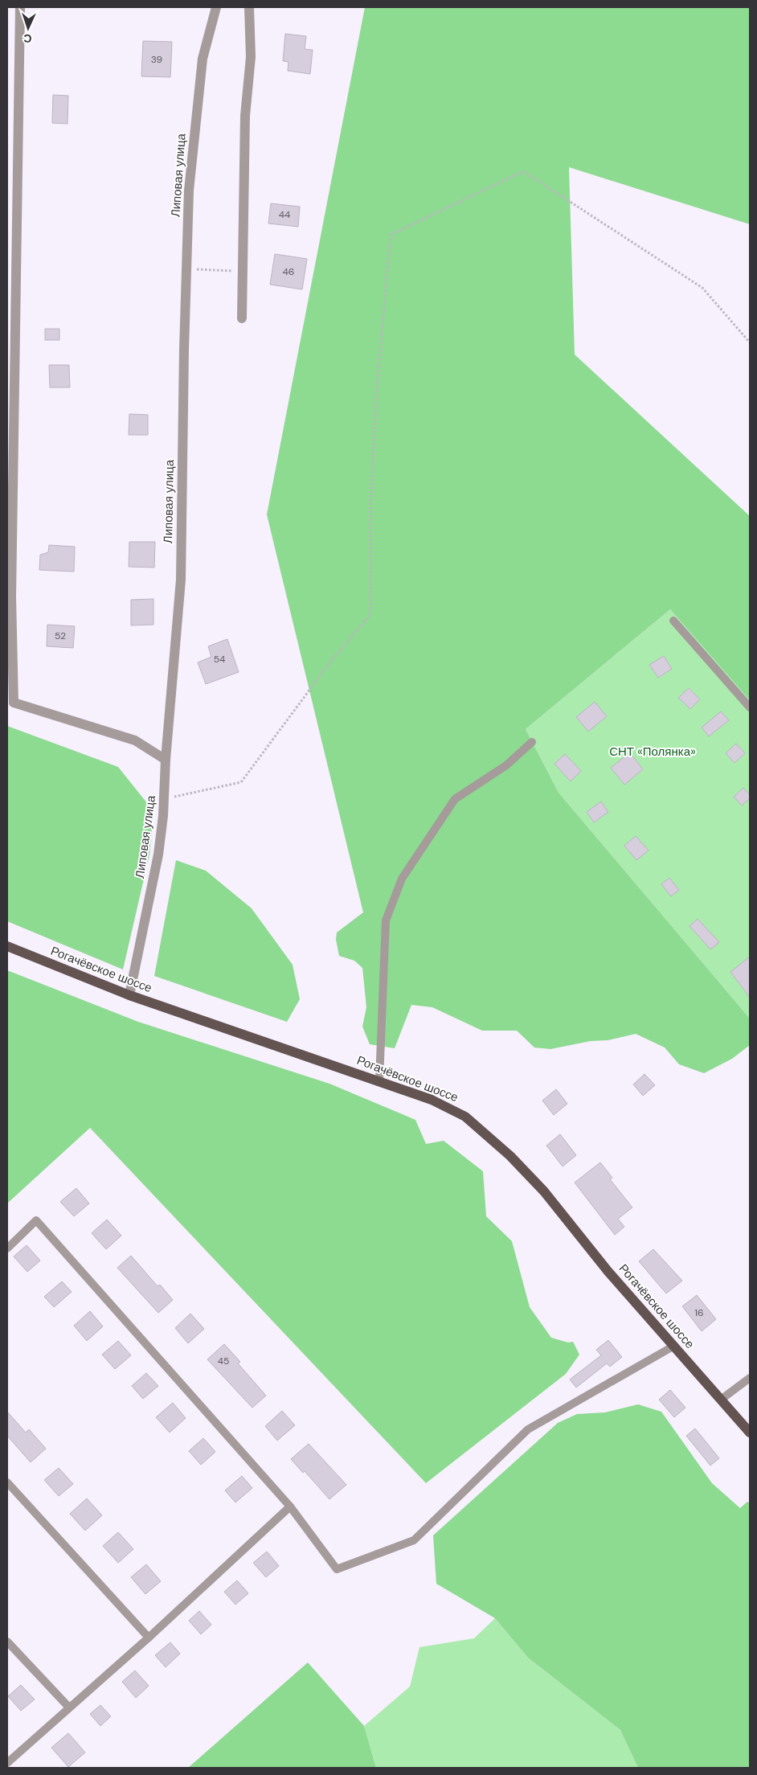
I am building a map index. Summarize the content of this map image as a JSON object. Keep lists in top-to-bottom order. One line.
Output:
{"streets":{"main road":["Рогачёвское шоссе"],"street":["Липовая улица"]},"crossings":[["Липовая улица","Рогачёвское шоссе"]],"parks":["СНТ «Полянка»"],"house_numbers":["39","44","46","52","54","16","45"],"north":"bottom"}
